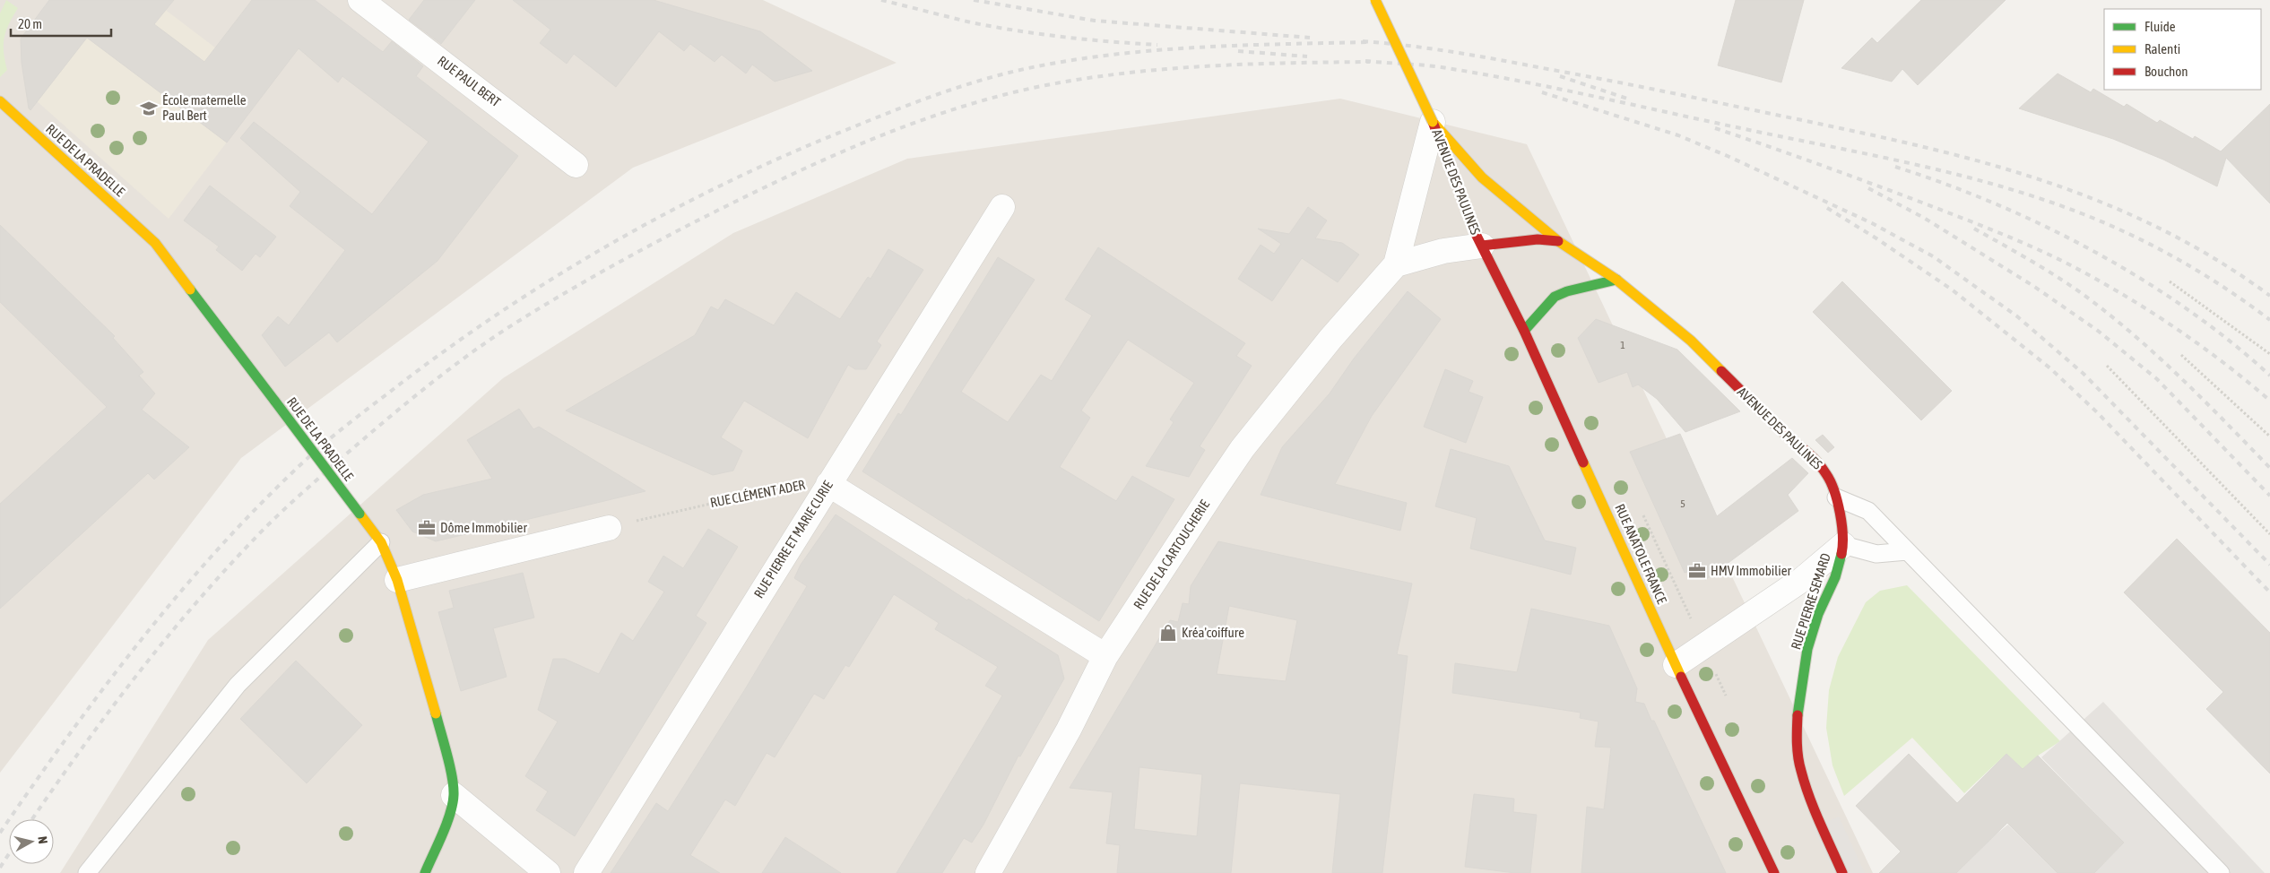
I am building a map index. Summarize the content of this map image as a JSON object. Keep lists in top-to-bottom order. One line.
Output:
{"streets":{"main road":["RUE DE LA PRADELLE","AVENUE DES PAULINES","RUE ANATOLE FRANCE","RUE PIERRE SEMARD"],"street":["RUE PAUL BERT","RUE PIERRE ET MARIE CURIE","RUE DE LA CARTOUCHERIE"],"path":["RUE CLÉMENT ADER"]},"crossings":[["AVENUE DES PAULINES","RUE ANATOLE FRANCE"],["AVENUE DES PAULINES","RUE DE LA CARTOUCHERIE"],["AVENUE DES PAULINES","RUE PIERRE SEMARD"],["RUE CLÉMENT ADER","RUE PIERRE ET MARIE CURIE"]],"places":{"school or university":["École maternelle Paul Bert"],"office":["Dôme Immobilier","HMV Immobilier"],"shop":["Kréa'coiffure"]},"house_numbers":["1","5"],"legend":["Fluide","Ralenti","Bouchon"],"scale_bar":"20 m","north":"right"}
